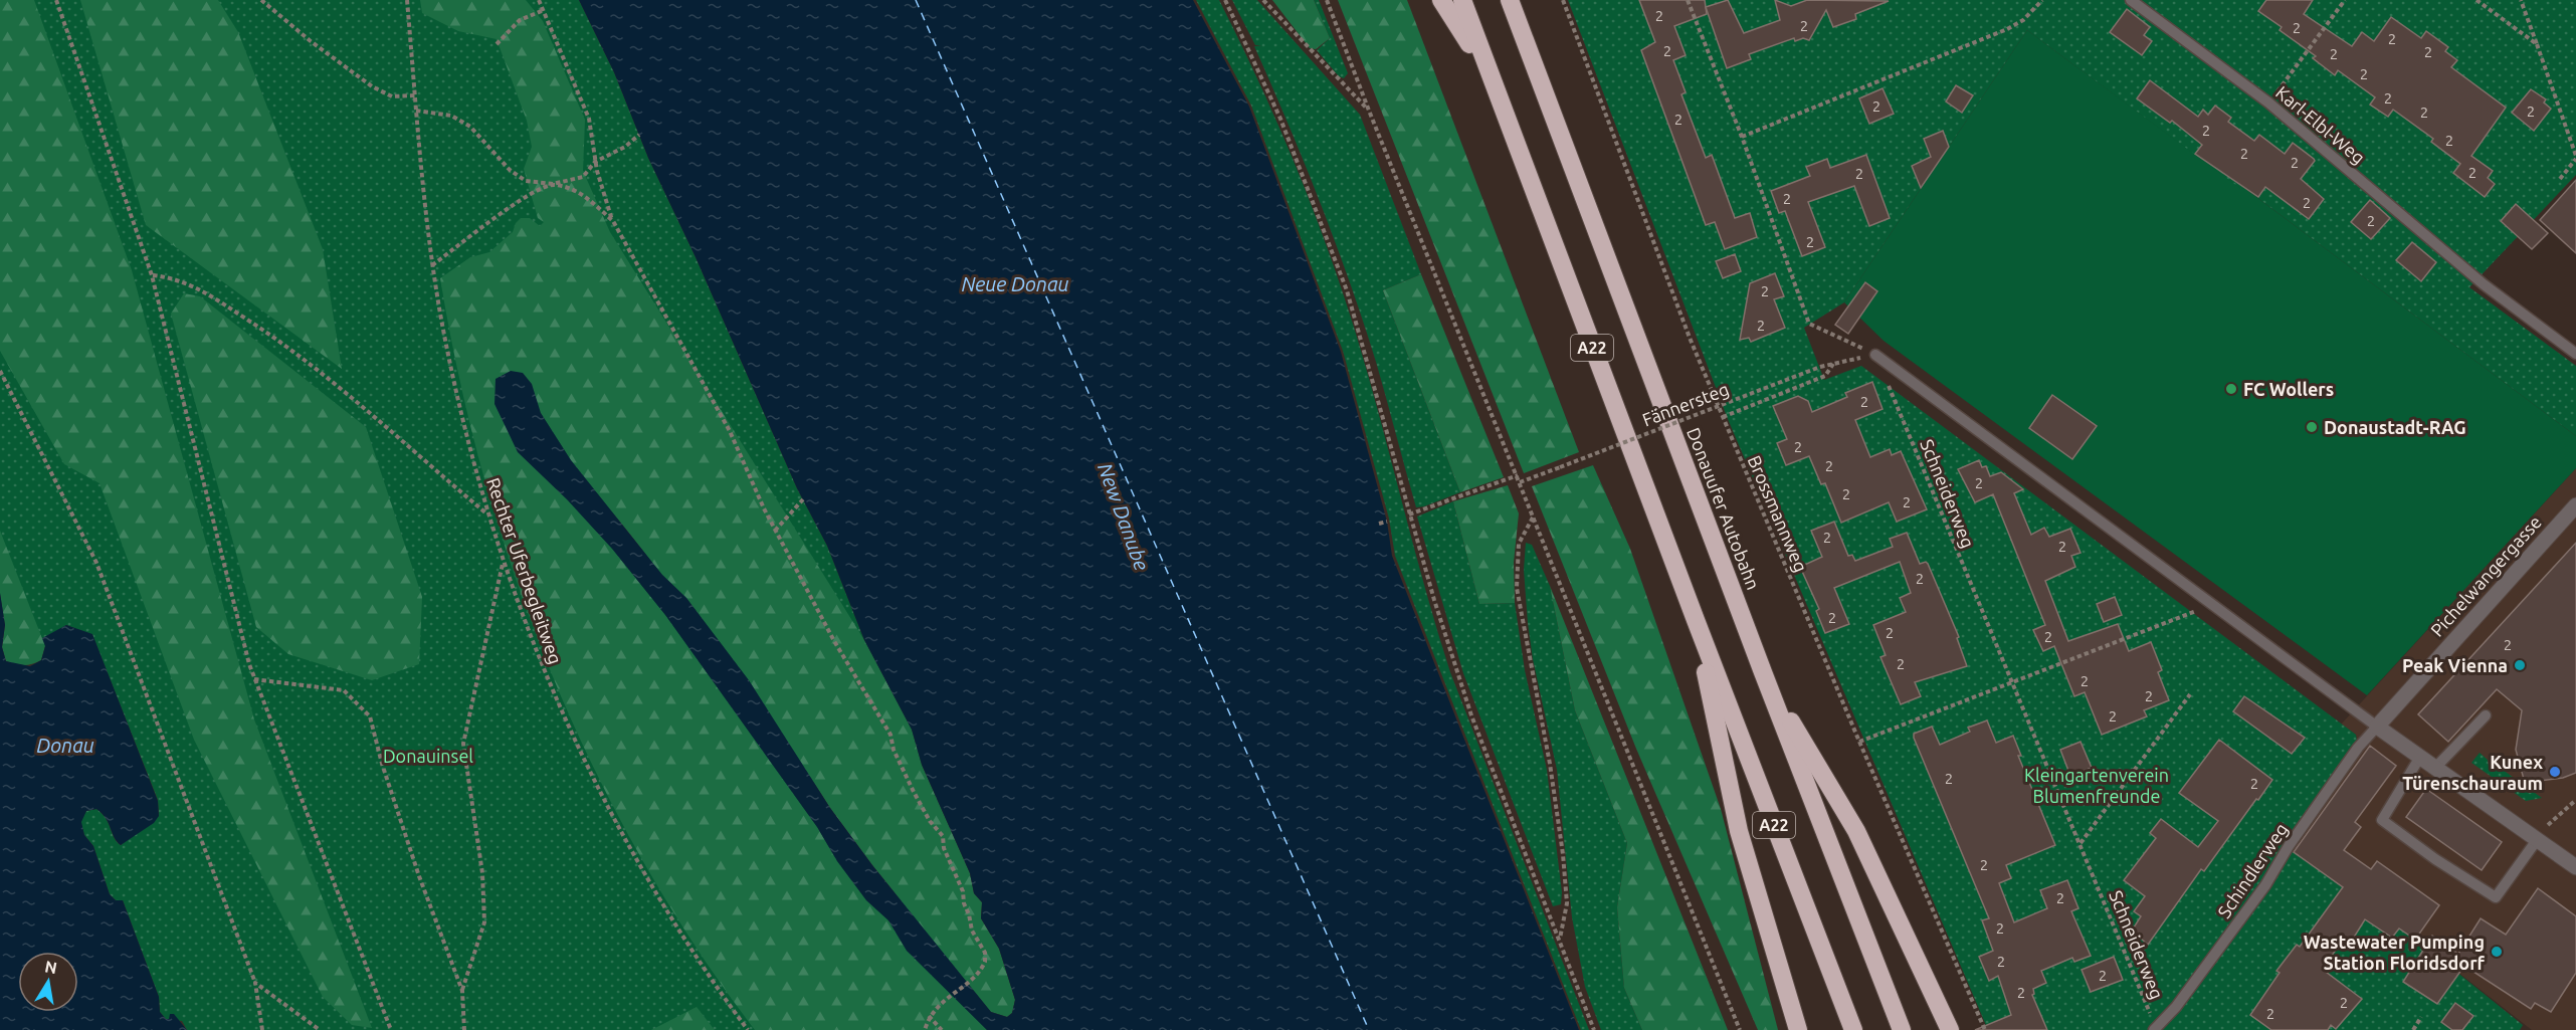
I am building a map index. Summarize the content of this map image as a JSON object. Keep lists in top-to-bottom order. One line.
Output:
{"streets":{"highway":["A22","Donauufer Autobahn"],"street":["Pichelwangergasse"],"lane":["Karl-Elbl-Weg","Schindlerweg"],"path":["Fännersteg","Schneiderweg","Brossmannweg","Rechter Uferbegleitweg"]},"crossings":[["Schneiderweg","Schindlerweg"],["Pichelwangergasse","Schindlerweg"]],"water":["Neue Donau","New Danube","Donau"],"parks":["Donauinsel","Kleingartenverein Blumenfreunde"],"places":["FC Wollers","Donaustadt-RAG","Peak Vienna","Kunex Türenschauraum","Wastewater Pumping Station Floridsdorf"],"house_numbers":["2","2","2","2","2","2","2","2","2","2","2","2","2","2","2","2","2","2","2","2","2","2","2","2","2","2","2","2","2","2","2","2","2","2","2","2","2","2","2","2","2","2","2","2","2","2","2","2","2","2","2","2"],"north":"top"}
